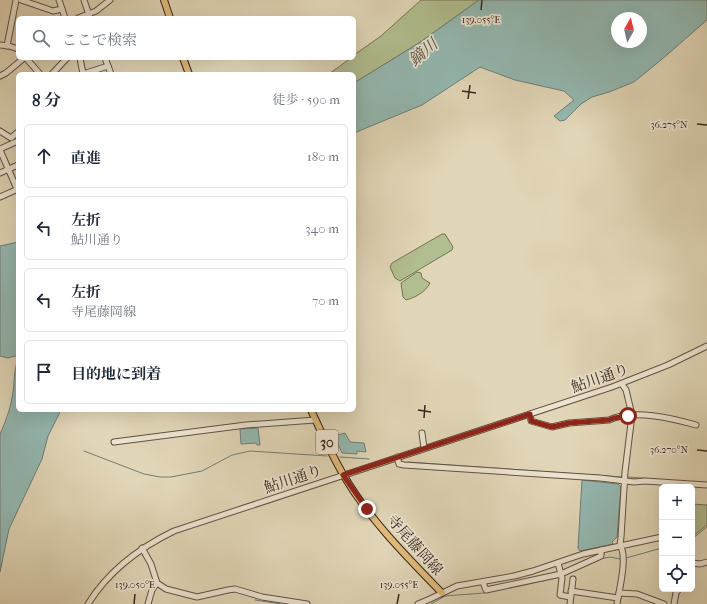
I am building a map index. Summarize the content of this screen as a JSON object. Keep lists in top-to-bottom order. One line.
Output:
{"streets":{"main road":["30","寺尾藤岡線"],"street":["鮎川通り"]},"crossings":[["鮎川通り","寺尾藤岡線"]],"water":["鏑川"],"north":"top","page":{"search":"ここで検索","heading":["8 分","徒歩 · 590 m"],"list":[["直進","180 m"],["左折","鮎川通り","340 m"],["左折","寺尾藤岡線","70 m"],"目的地に到着"],"map_buttons":["+","−"]},"coordinates":["139.055°E","36.275°N","36.270°N","139.050°E"]}
